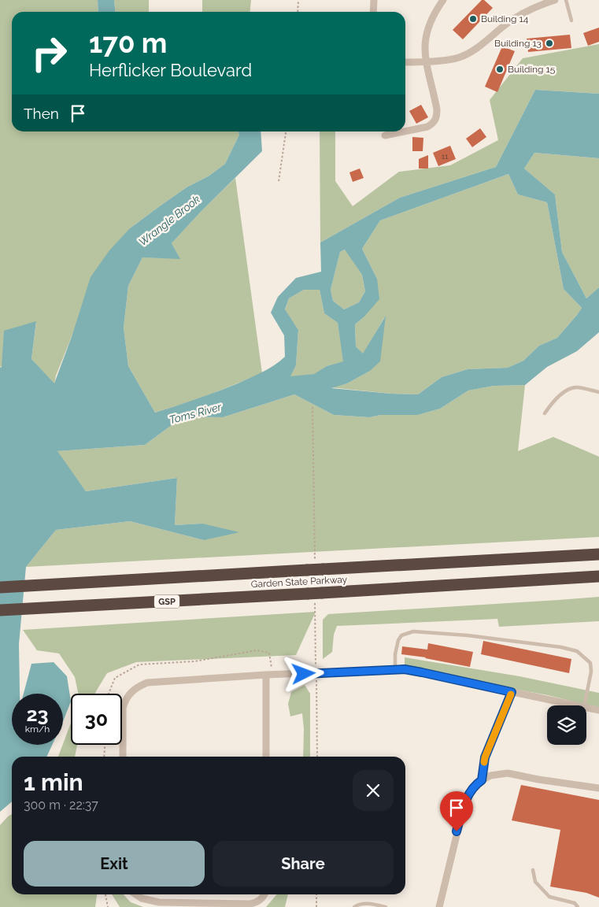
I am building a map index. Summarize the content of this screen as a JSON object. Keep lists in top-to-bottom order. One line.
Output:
{"streets":{"highway":["Garden State Parkway","GSP"]},"water":["Wrangle Brook","Toms River"],"places":["Building 14","Building 13","Building 15"],"house_numbers":["11"],"page":{"turn":["170 m","Herflicker Boulevard"],"then":"Then","speed":"23 km/h","limit":"30","heading":["1 min","300 m · 22:37"],"buttons":["Exit","Share"]}}
